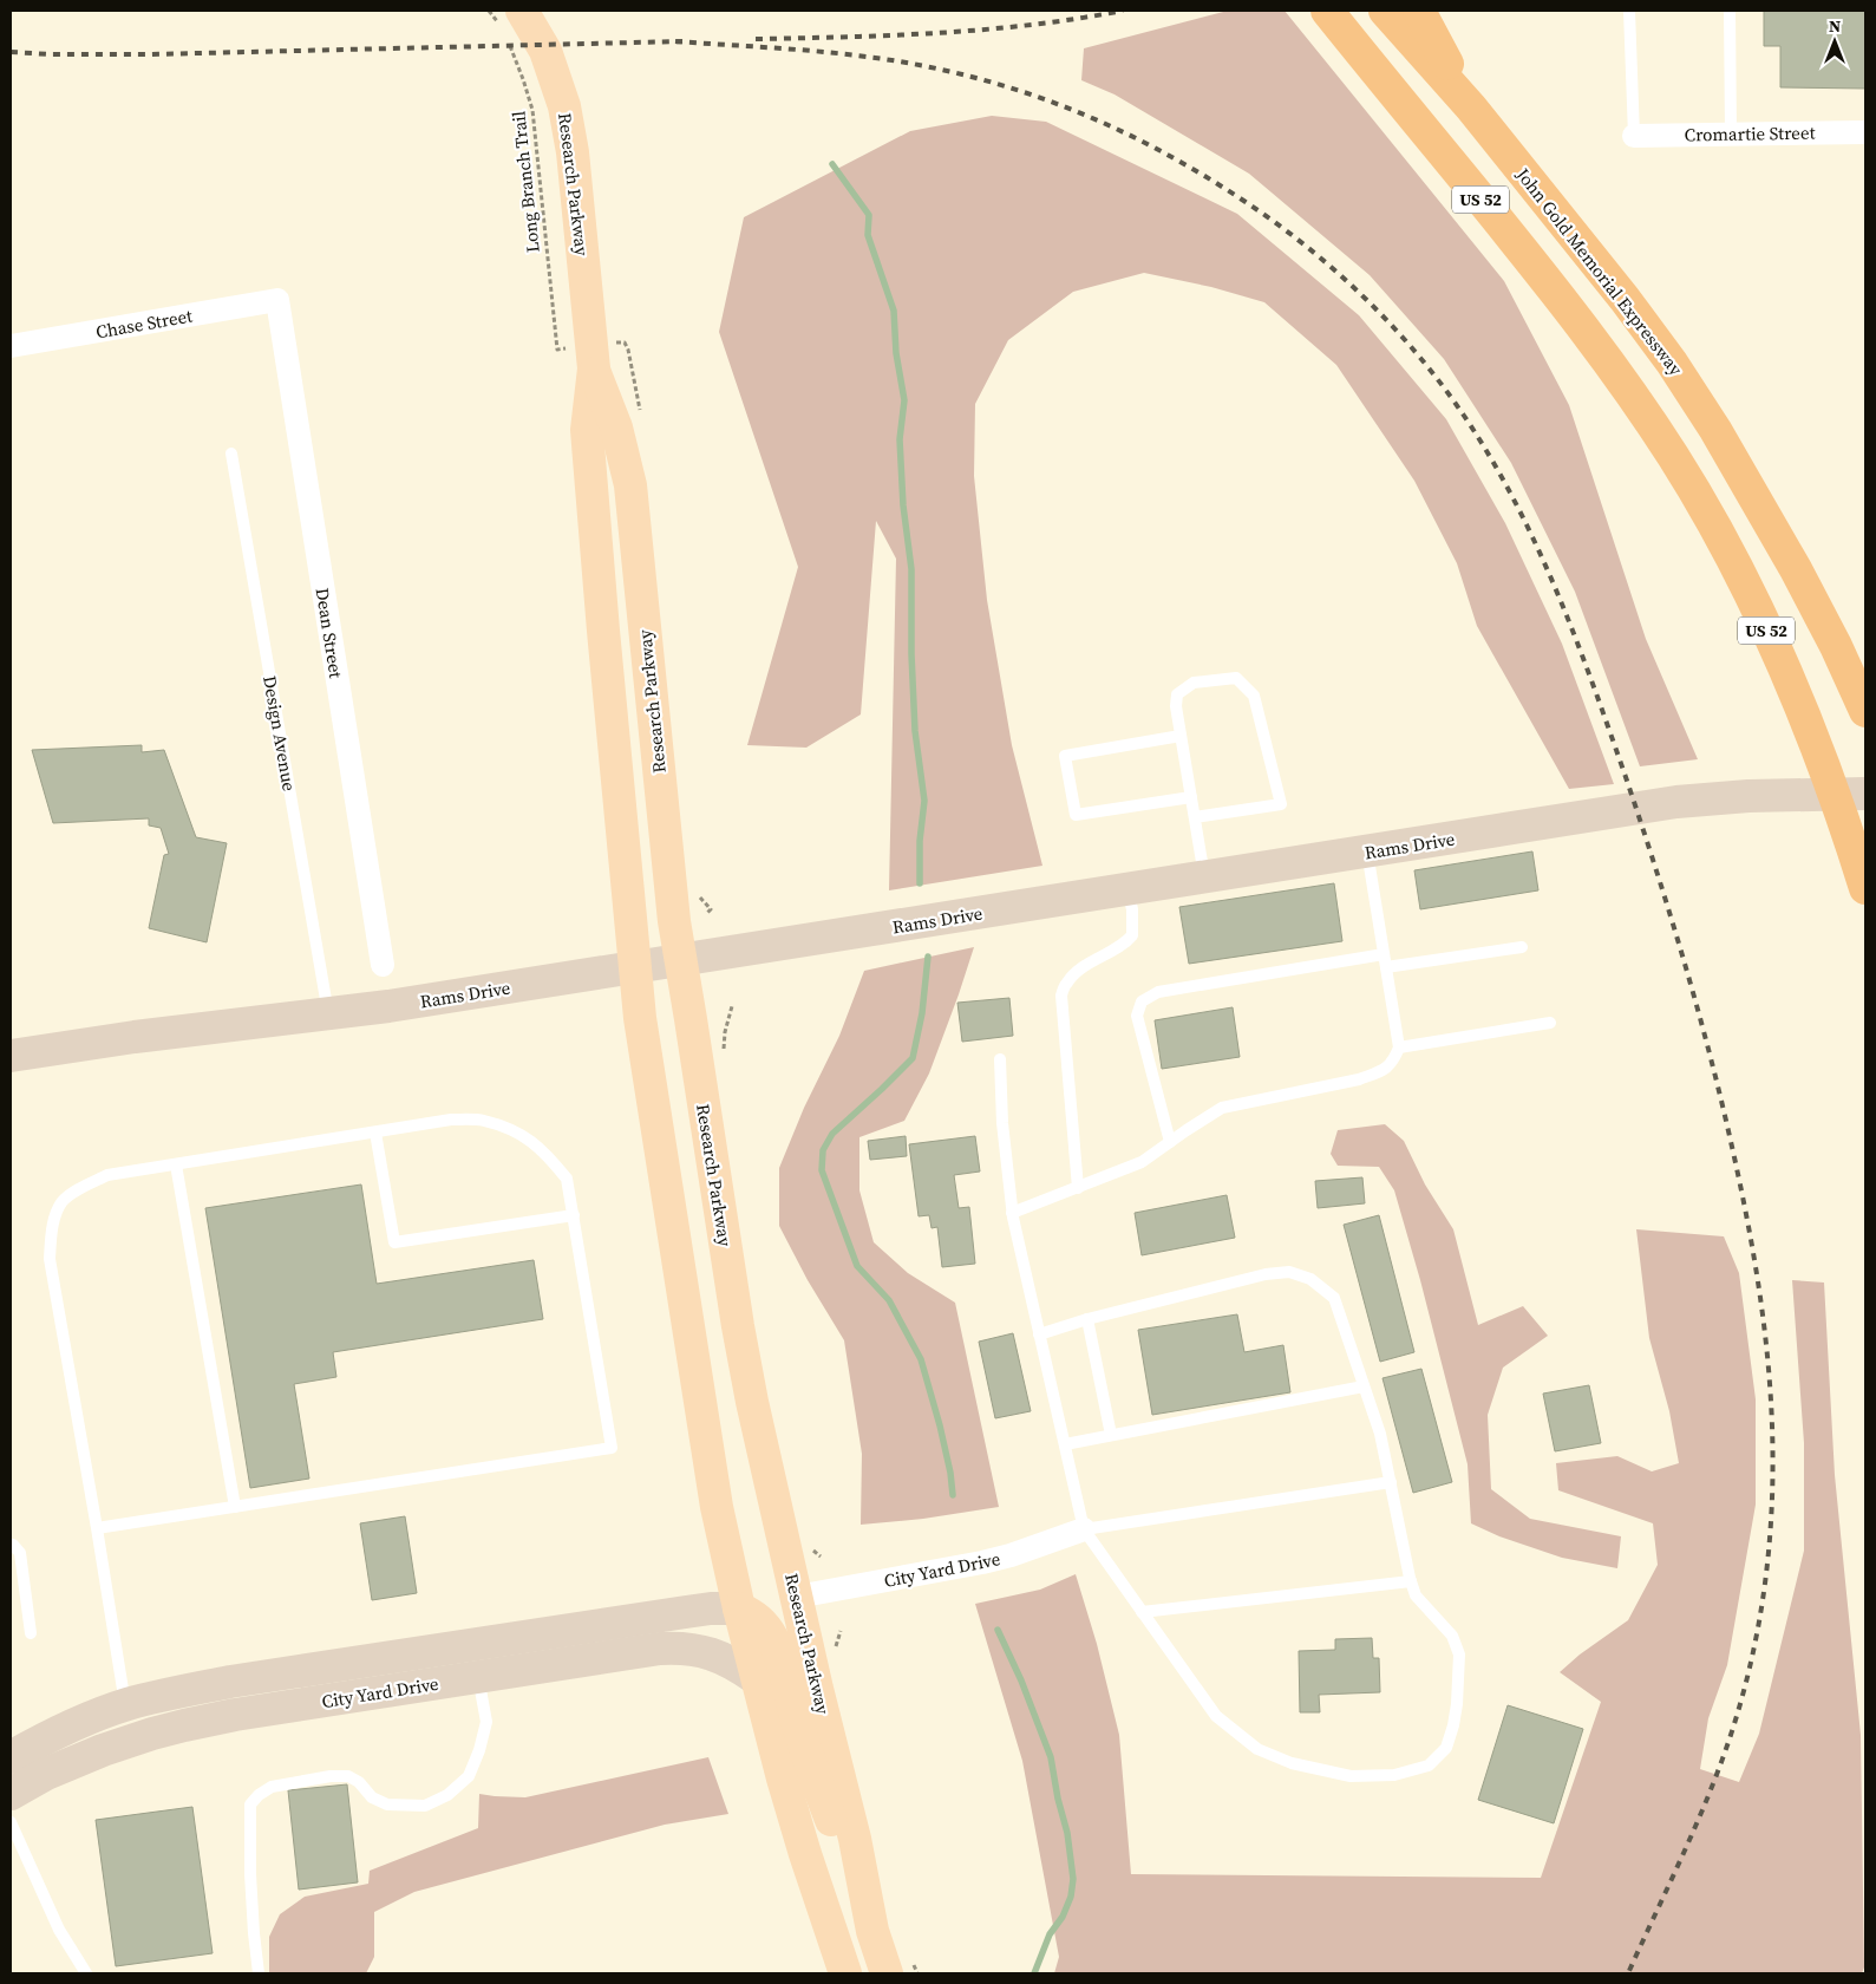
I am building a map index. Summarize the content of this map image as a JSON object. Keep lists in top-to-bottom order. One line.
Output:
{"streets":{"highway":["US 52","John Gold Memorial Expressway"],"main road":["Research Parkway","Rams Drive","City Yard Drive"],"street":["Cromartie Street","Chase Street","Dean Street"],"lane":["Design Avenue"],"path":["Long Branch Trail"]},"crossings":[["Long Branch Trail","Research Parkway"],["Research Parkway","Rams Drive"],["Research Parkway","City Yard Drive"],["Chase Street","Dean Street"],["Design Avenue","Rams Drive"]],"north":"top"}
